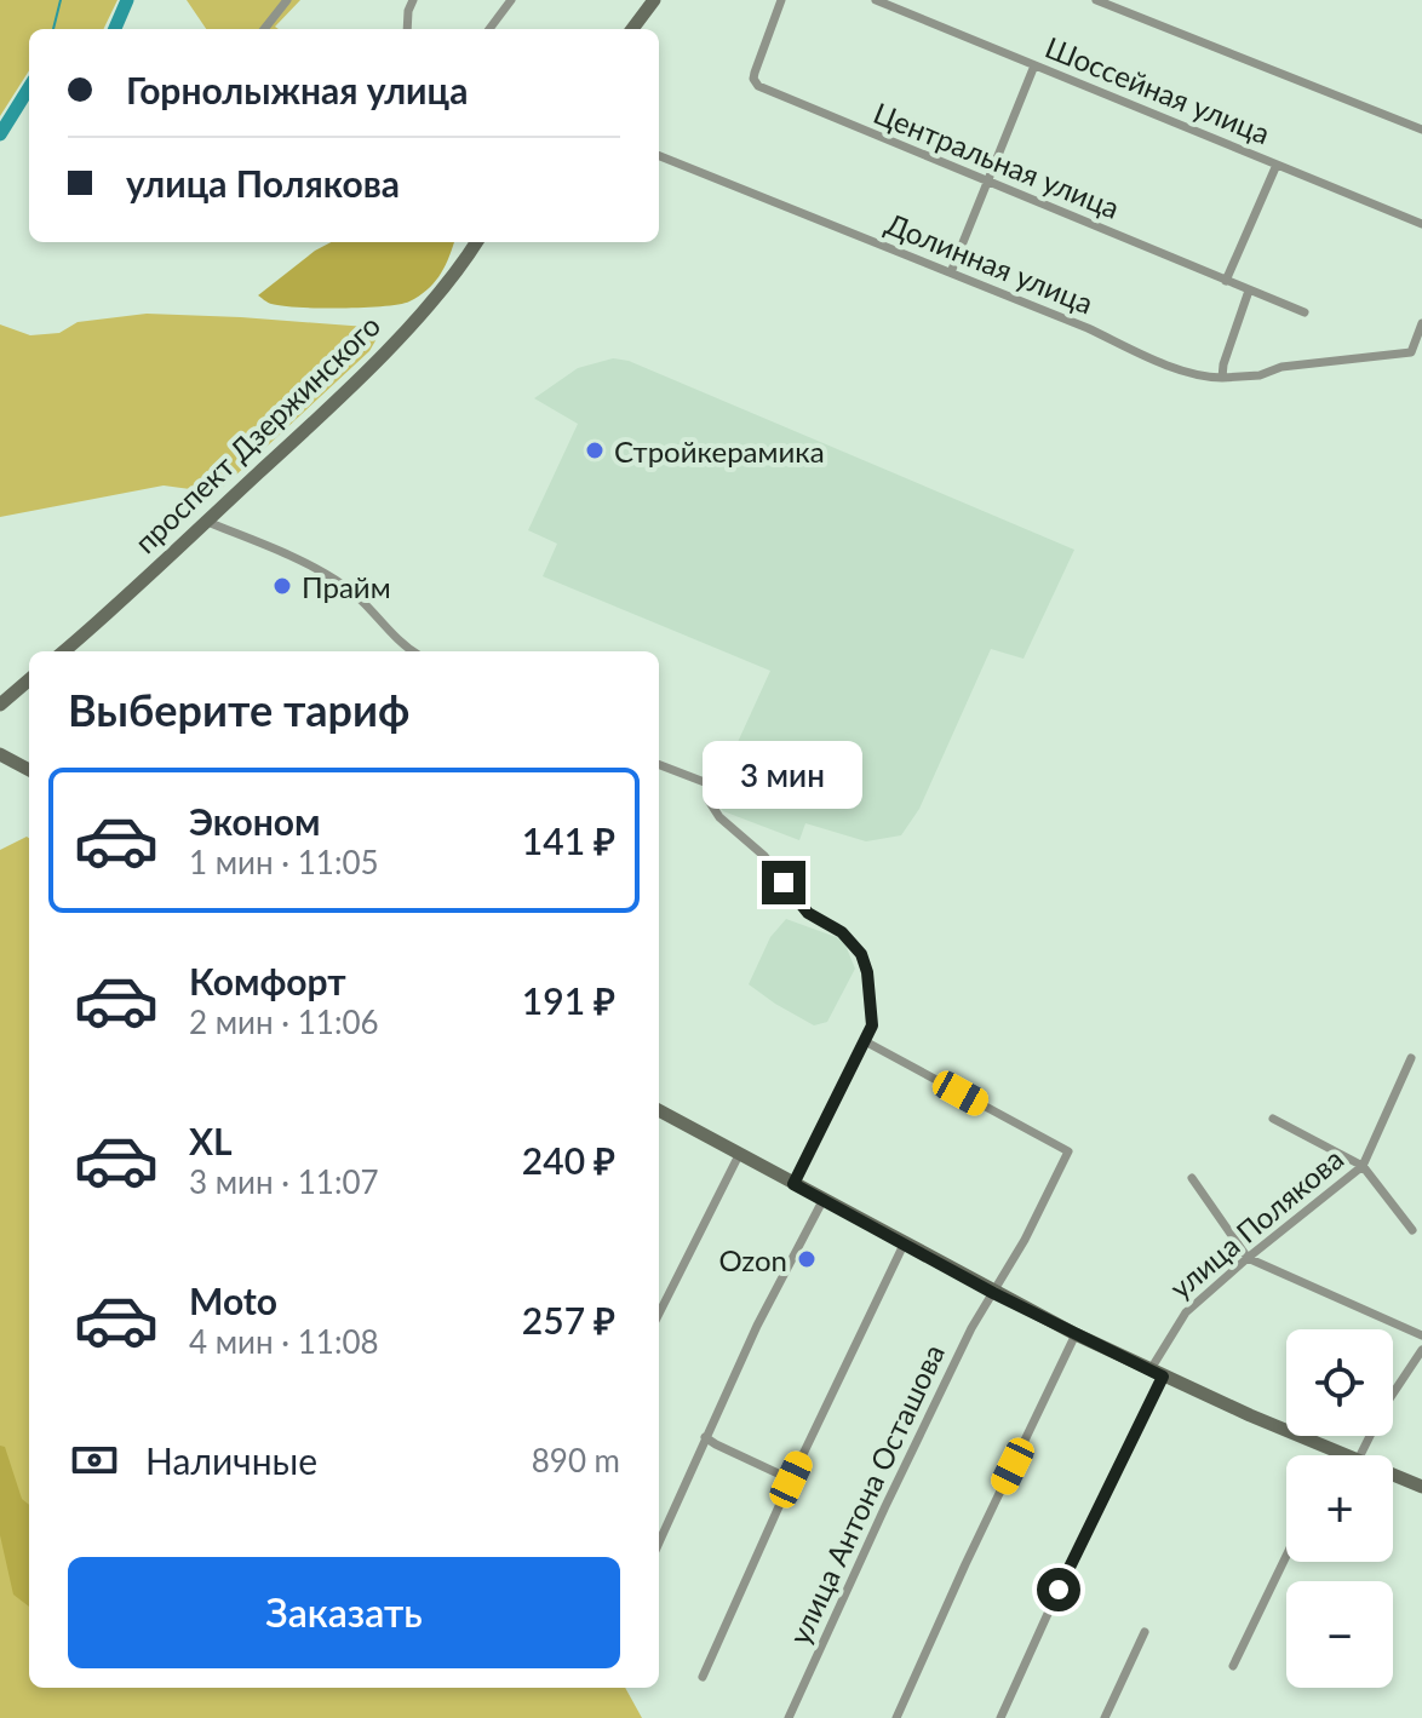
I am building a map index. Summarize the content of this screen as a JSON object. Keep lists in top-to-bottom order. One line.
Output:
{"streets":{"street":["Шоссейная улица","Центральная улица","Долинная улица","проспект Дзержинского","улица Полякова","улица Антона Осташова"]},"places":["Стройкерамика","Прайм","Ozon"],"page":{"banner":["Горнолыжная улица","улица Полякова"],"heading":"Выберите тариф","bubble":"3 мин","list":[{"name":"Эконом","note":"1 мин · 11:05","value":"141 ₽"},{"name":"Комфорт","note":"2 мин · 11:06","value":"191 ₽"},{"name":"XL","note":"3 мин · 11:07","value":"240 ₽"},{"name":"Moto","note":"4 мин · 11:08","value":"257 ₽"}],"map_buttons":["+","−"],"pay":["Наличные","890 m"],"buttons":"Заказать"}}
